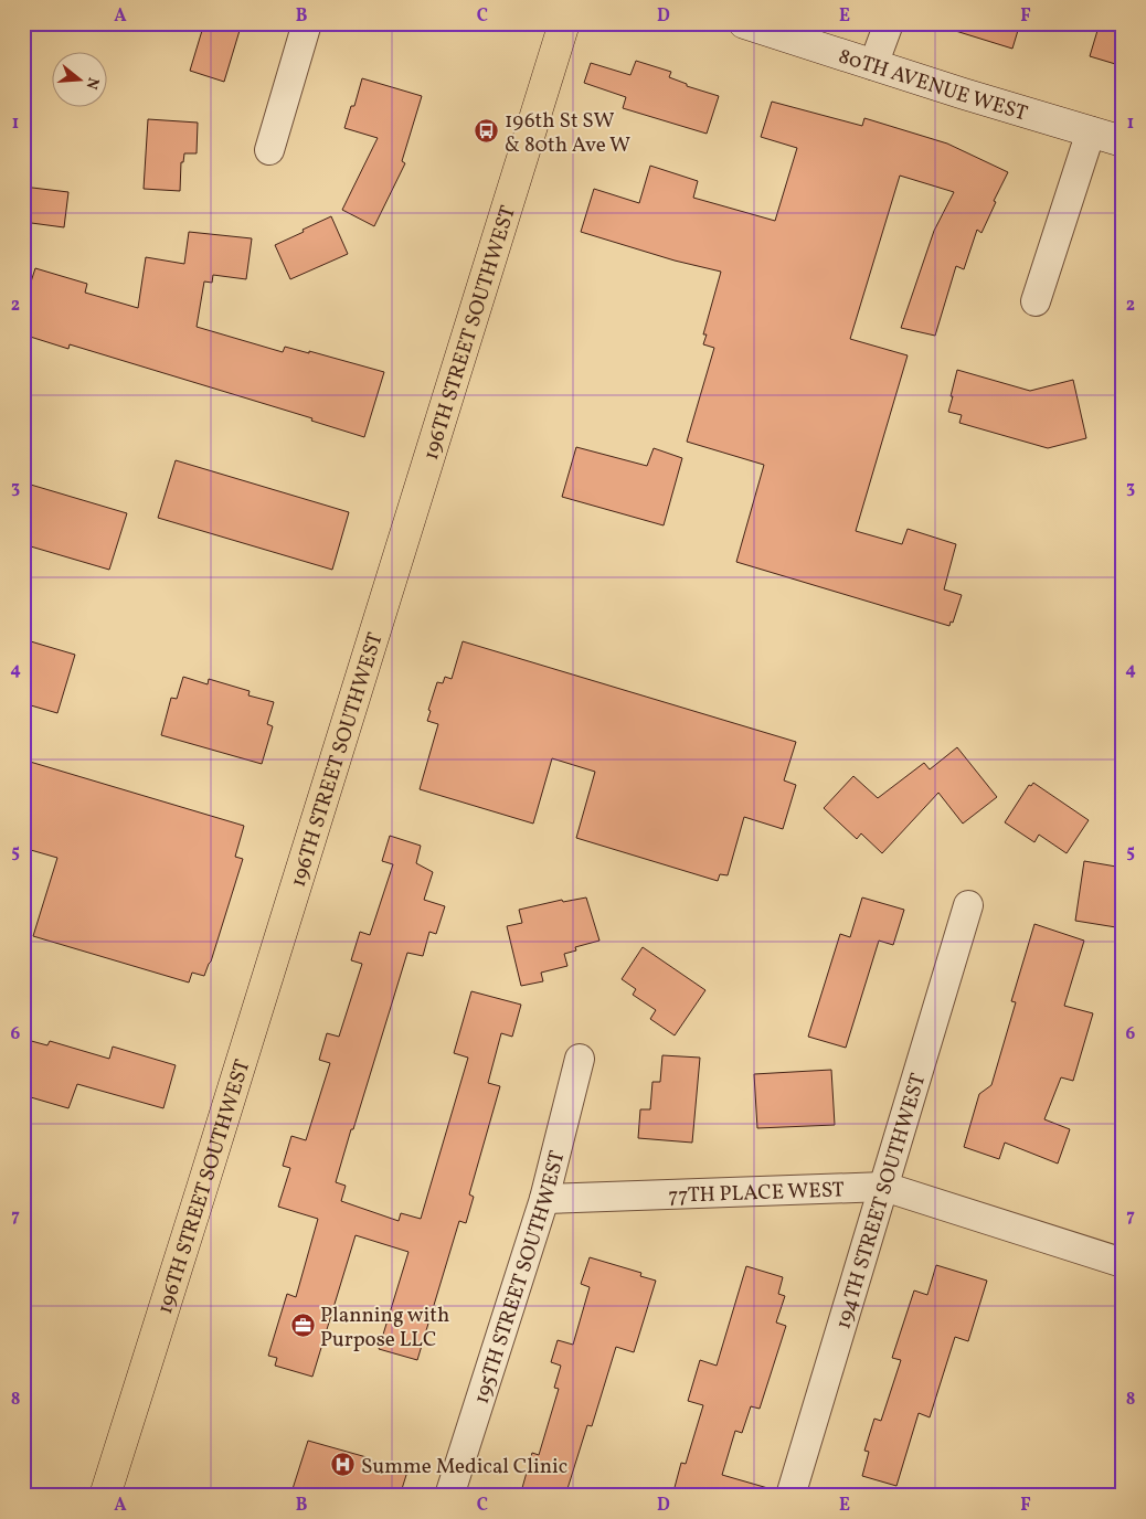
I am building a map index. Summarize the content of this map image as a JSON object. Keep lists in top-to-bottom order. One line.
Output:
{"streets":{"main road":["196TH STREET SOUTHWEST"],"street":["80TH AVENUE WEST","77TH PLACE WEST","194TH STREET SOUTHWEST","195TH STREET SOUTHWEST"]},"crossings":[["77TH PLACE WEST","194TH STREET SOUTHWEST"],["77TH PLACE WEST","195TH STREET SOUTHWEST"]],"places":{"bus stop":["196th St SW & 80th Ave W"],"office":["Planning with Purpose LLC"],"hospital":["Summe Medical Clinic"]},"north":"right","grid":{"columns":["A","B","C","D","E","F"],"rows":["1","2","3","4","5","6","7","8"]}}
